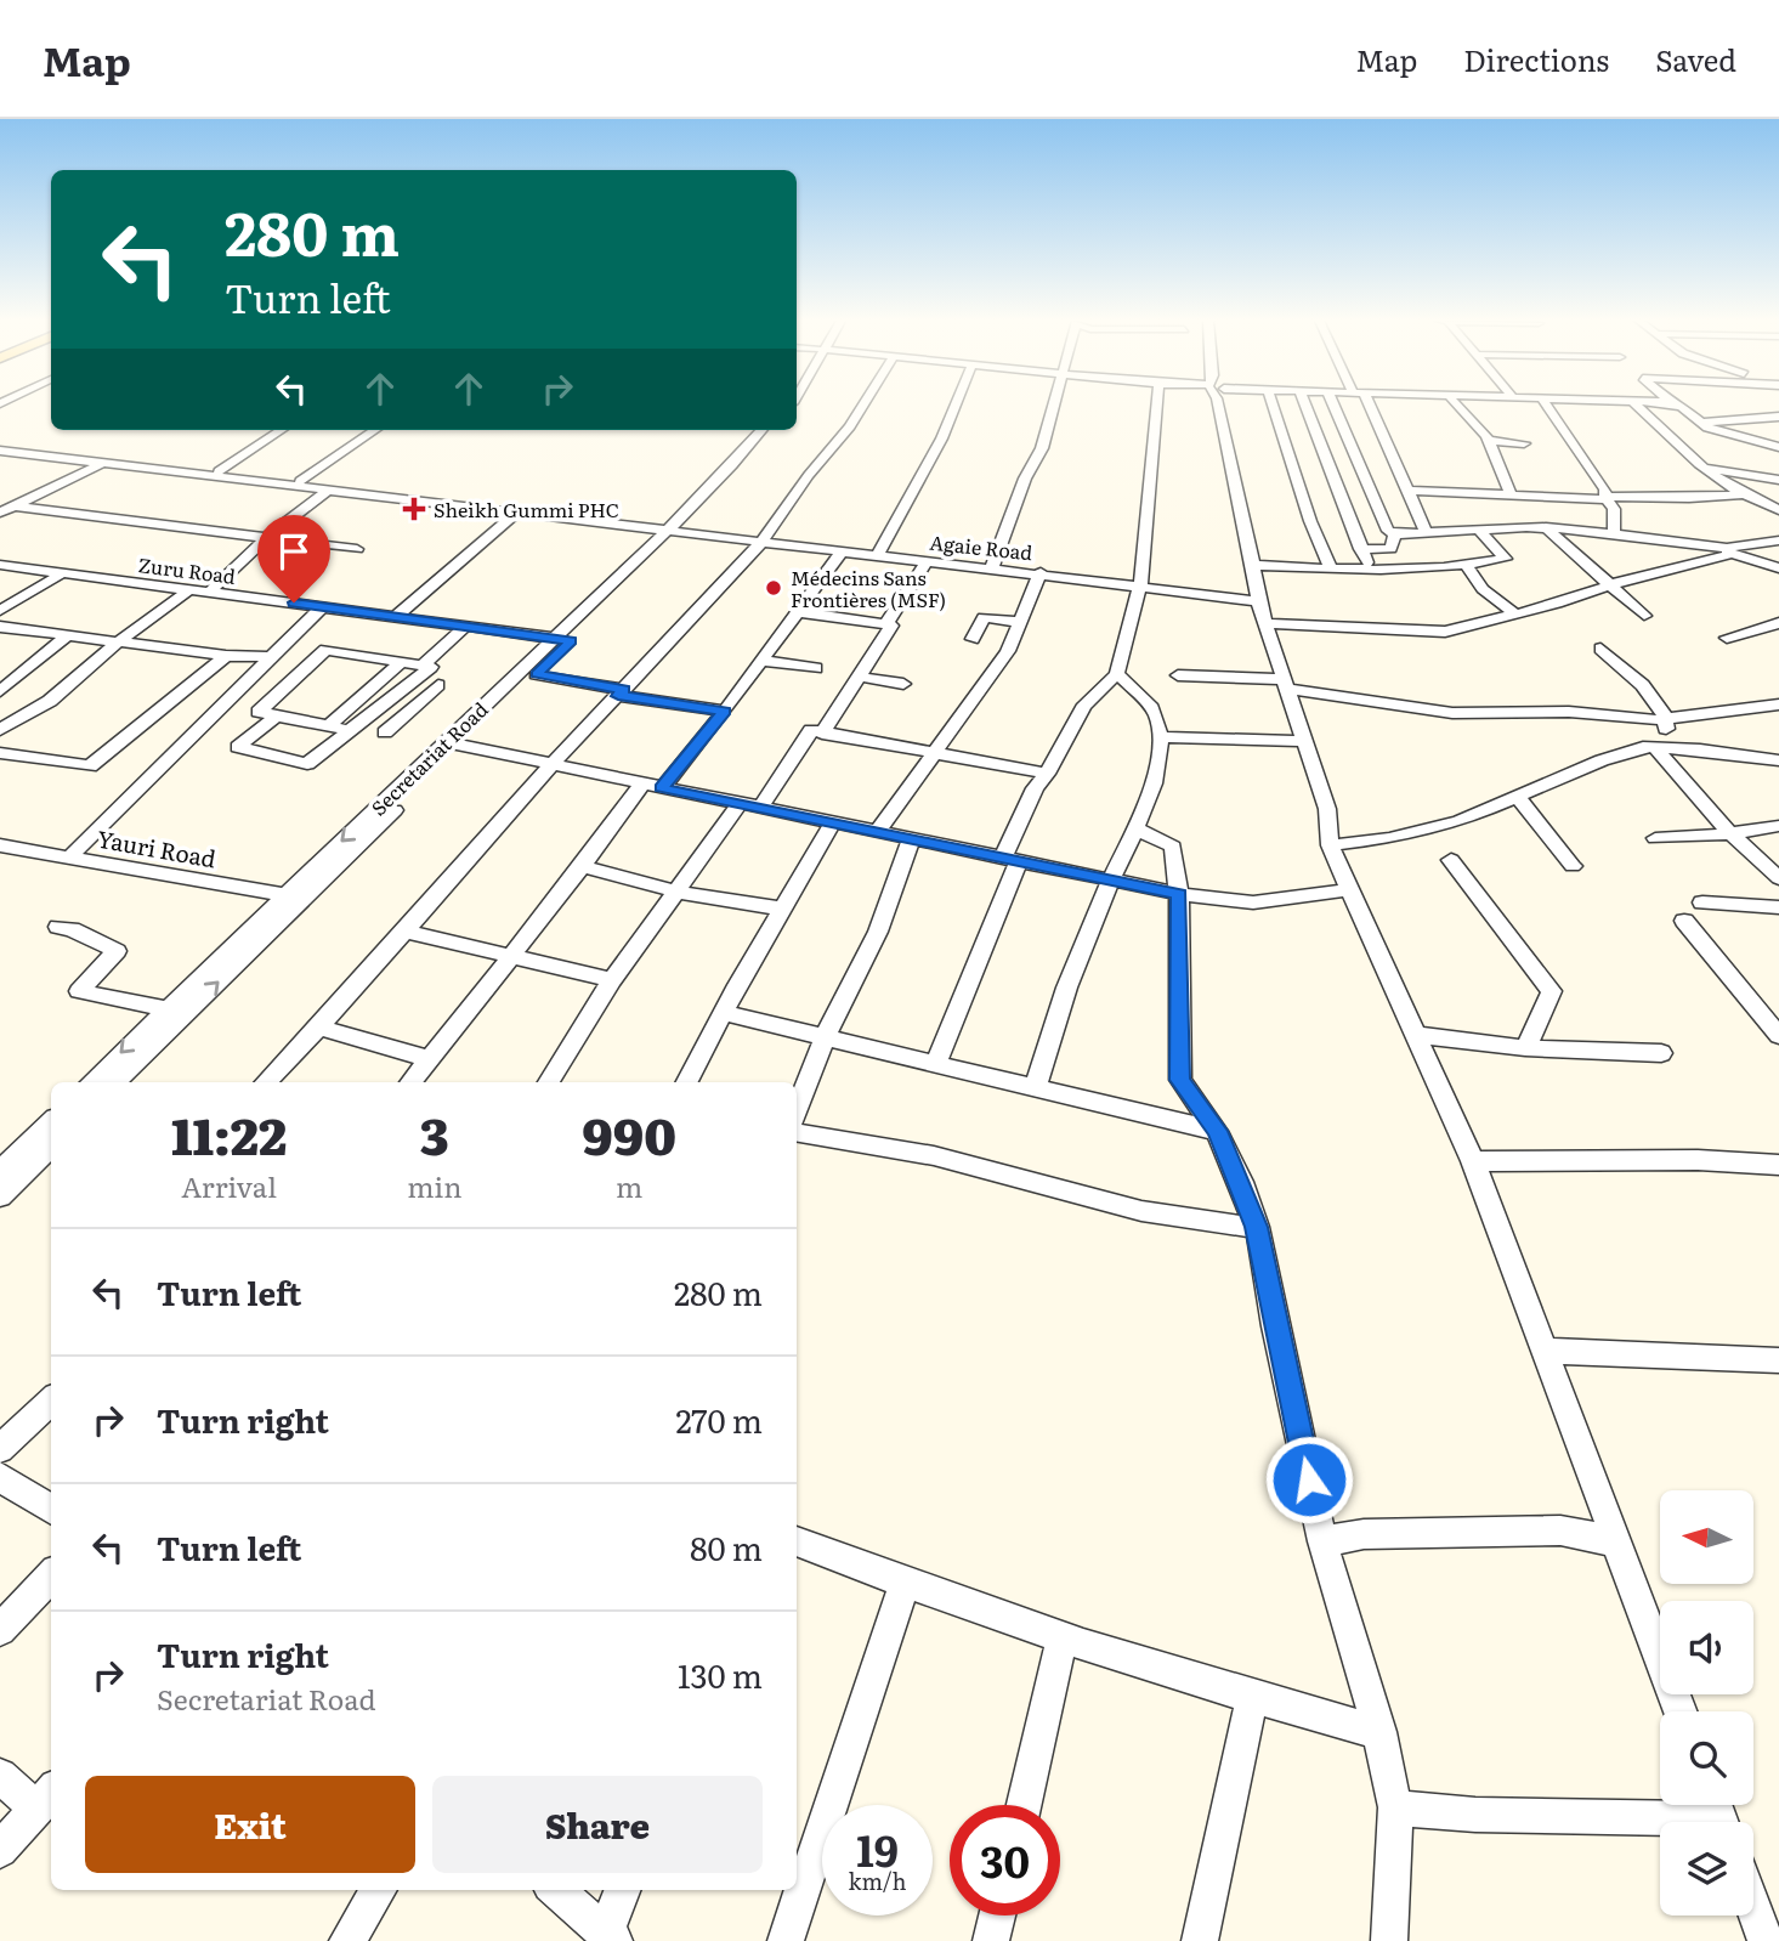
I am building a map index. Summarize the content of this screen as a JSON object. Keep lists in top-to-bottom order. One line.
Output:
{"streets":{"street":["Agaie Road","Zuru Road","Secretariat Road","Yauri Road"]},"crossings":[["Agaie Road","Secretariat Road"],["Zuru Road","Secretariat Road"],["Secretariat Road","Yauri Road"]],"places":{"health":["Sheikh Gummi PHC"],"other":["Médecins Sans Frontières (MSF)"]},"north":"left","page":{"header":"Map","nav":["Map","Directions","Saved"],"turn":["280 m","Turn left"],"eta":["11:22","Arrival","3","min","990","m"],"list":[{"name":"Turn left","value":"280 m"},{"name":"Turn right","value":"270 m"},{"name":"Turn left","value":"80 m"},{"name":"Turn right","note":"Secretariat Road","value":"130 m"}],"buttons":["Exit","Share"],"speed":"19 km/h","limit":"30"}}
